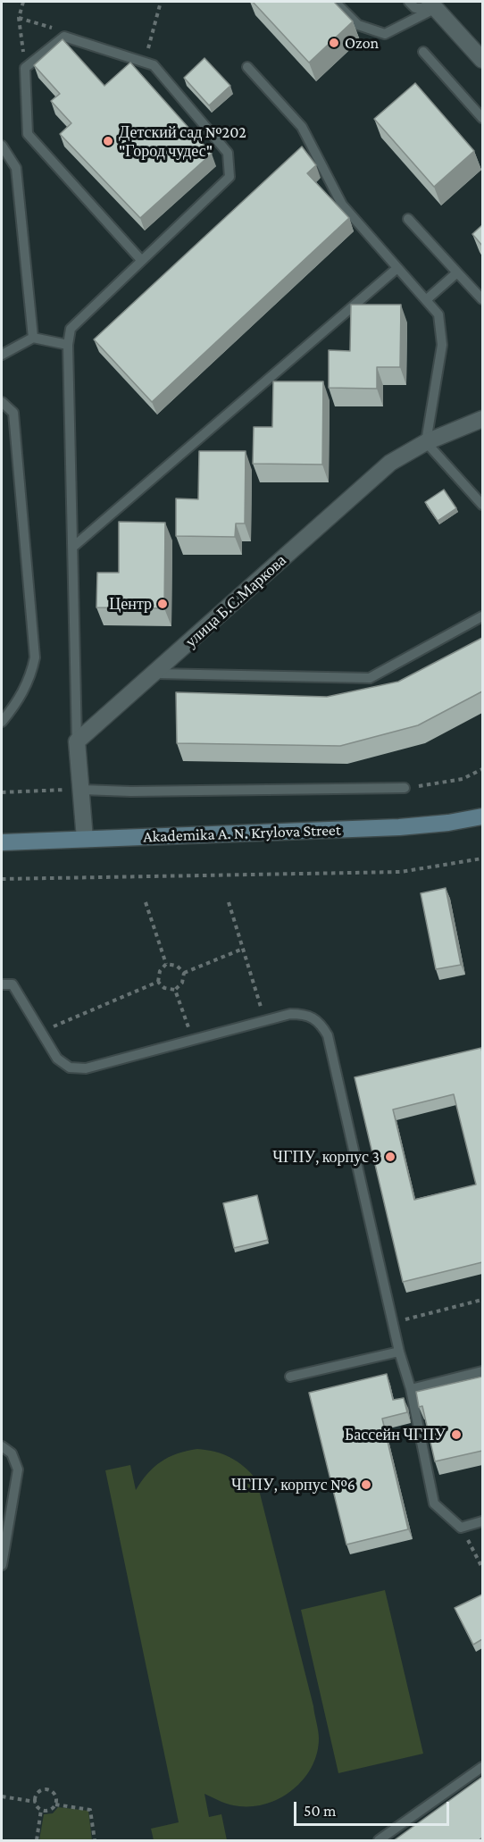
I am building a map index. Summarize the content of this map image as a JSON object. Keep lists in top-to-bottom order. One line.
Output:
{"streets":{"main road":["Akademika A. N. Krylova Street"],"street":["улица Б.С.Маркова"]},"places":["Ozon","Детский сад №202 \"Город чудес\"","Центр","ЧГПУ, корпус 3","Бассейн ЧГПУ","ЧГПУ, корпус №6"],"scale_bar":"50 m"}
